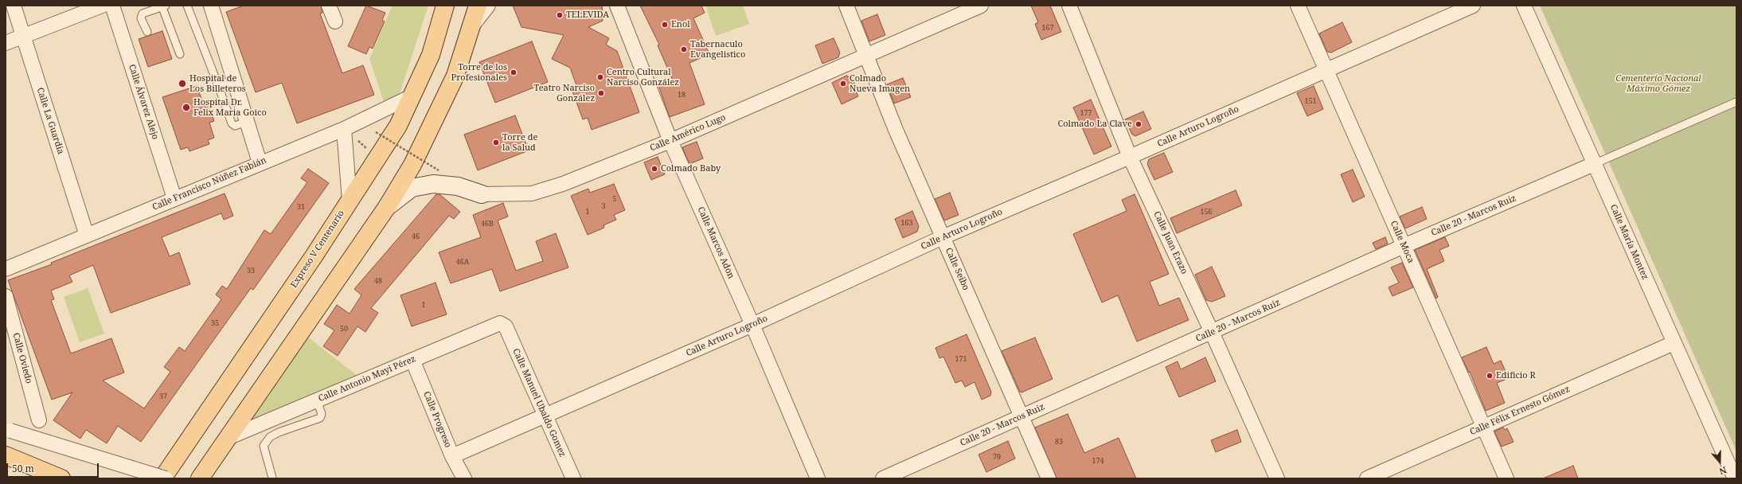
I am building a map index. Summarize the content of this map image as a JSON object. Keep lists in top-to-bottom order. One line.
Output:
{"streets":{"main road":["Expreso V Centenario"],"street":["Calle Álvarez Alejo","Calle La Guardia","Calle Arturo Logroño","Calle Américo Lugo","Calle Francisco Núñez Fabián","Calle 20 - Marcos Ruiz","Calle Moca","Calle María Montez","Calle Marcos Adon","Calle Juan Erazo","Calle Seibo","Calle Oviedo","Calle Antonio Mayi Pérez","Calle Manuel Ubaldo Gomez","Calle Félix Ernesto Gómez","Calle Progreso"]},"crossings":[["Calle Álvarez Alejo","Calle Francisco Núñez Fabián"],["Calle La Guardia","Calle Francisco Núñez Fabián"],["Calle Arturo Logroño","Calle Moca"],["Calle Arturo Logroño","Calle Marcos Adon"],["Calle Arturo Logroño","Calle Juan Erazo"],["Calle Arturo Logroño","Calle Seibo"],["Calle Arturo Logroño","Calle Manuel Ubaldo Gomez"],["Calle Arturo Logroño","Calle Progreso"],["Calle Américo Lugo","Calle Marcos Adon"],["Calle Américo Lugo","Calle Seibo"],["Calle Francisco Núñez Fabián","Expreso V Centenario"],["Calle 20 - Marcos Ruiz","Calle Moca"],["Calle 20 - Marcos Ruiz","Calle María Montez"],["Calle 20 - Marcos Ruiz","Calle Juan Erazo"],["Calle 20 - Marcos Ruiz","Calle Seibo"],["Calle Moca","Calle Félix Ernesto Gómez"],["Calle María Montez","Calle Félix Ernesto Gómez"],["Calle Antonio Mayi Pérez","Calle Manuel Ubaldo Gomez"],["Calle Antonio Mayi Pérez","Calle Progreso"]],"parks":["Cementerio Nacional Máximo Gómez"],"places":["TELEVIDA","Enol","Tabernaculo Evangelistico","Torre de los Profesionales","Centro Cultural Narciso González","Hospital de Los Billeteros","Colmado Nueva Imagen","Teatro Narciso González","Hospital Dr. Felix Maria Goico","Colmado La Clave","Torre de la Salud","Colmado Baby","Edificio R"],"house_numbers":["167","18","151","177","5","3","31","1","156","163","46B","46","46A","33","48","1","35","50","171","37","83","79","174"],"scale_bar":"50 m","north":"bottom"}
